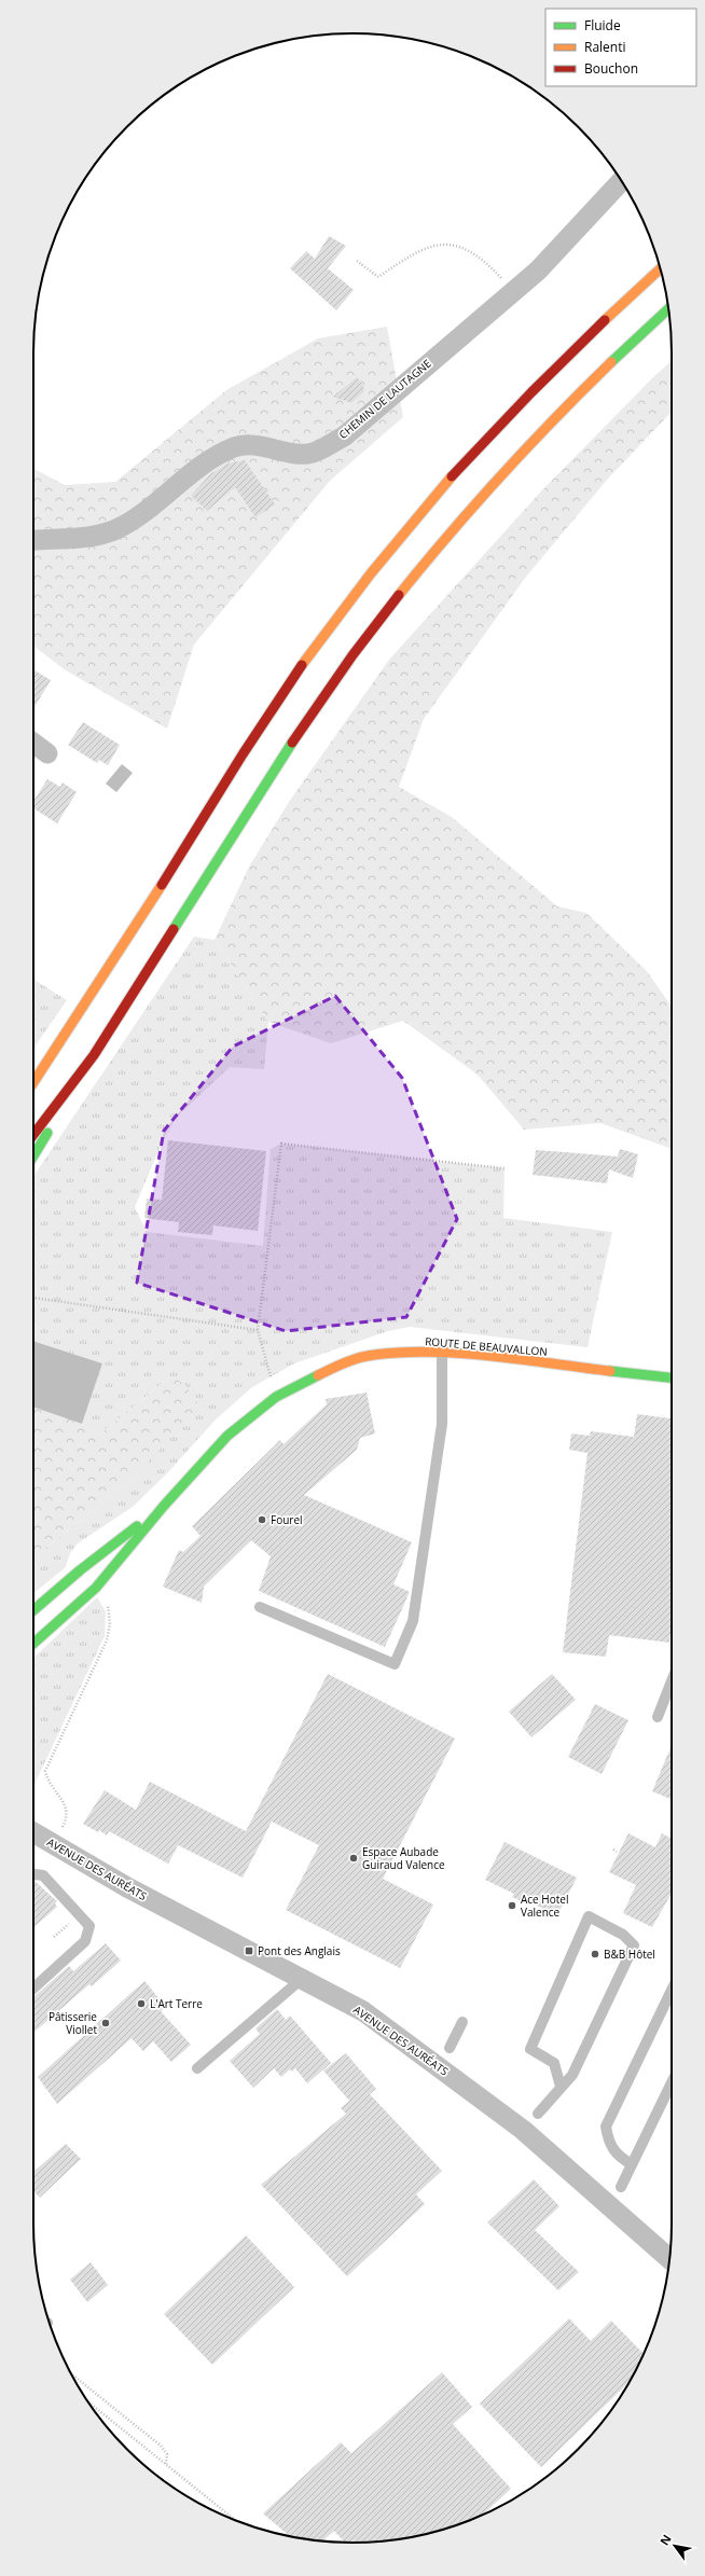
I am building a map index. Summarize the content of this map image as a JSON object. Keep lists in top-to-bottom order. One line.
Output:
{"streets":{"main road":["ROUTE DE BEAUVALLON"],"street":["CHEMIN DE LAUTAGNE","AVENUE DES AURÉATS"]},"places":{"other":["Fourel","Espace Aubade Guiraud Valence","Ace Hotel Valence","B&B Hôtel","L'Art Terre","Pâtisserie Viollet"],"transit":["Pont des Anglais"]},"legend":["Fluide","Ralenti","Bouchon"],"north":"top left"}
